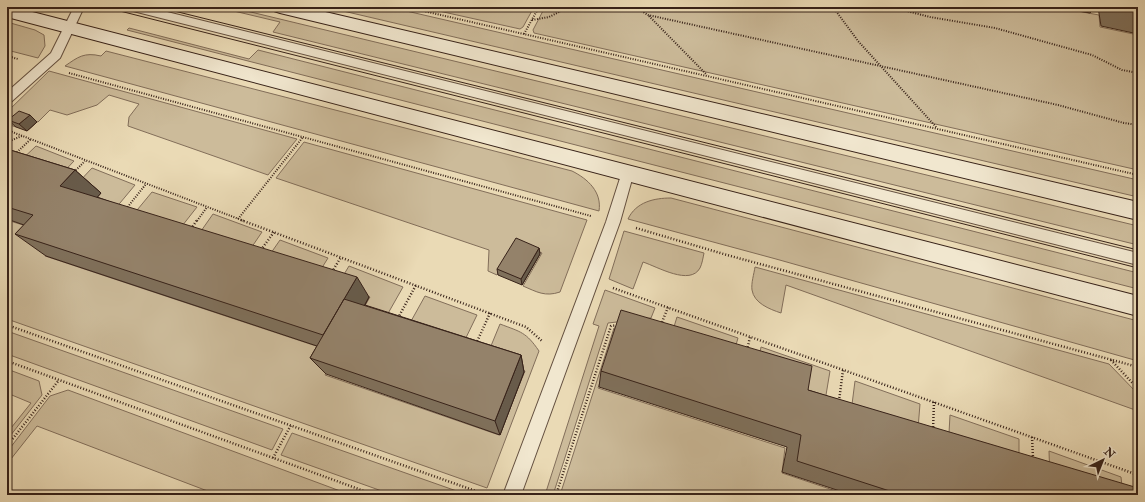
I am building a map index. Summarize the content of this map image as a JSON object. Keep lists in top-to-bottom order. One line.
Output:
{"north":"top right"}
